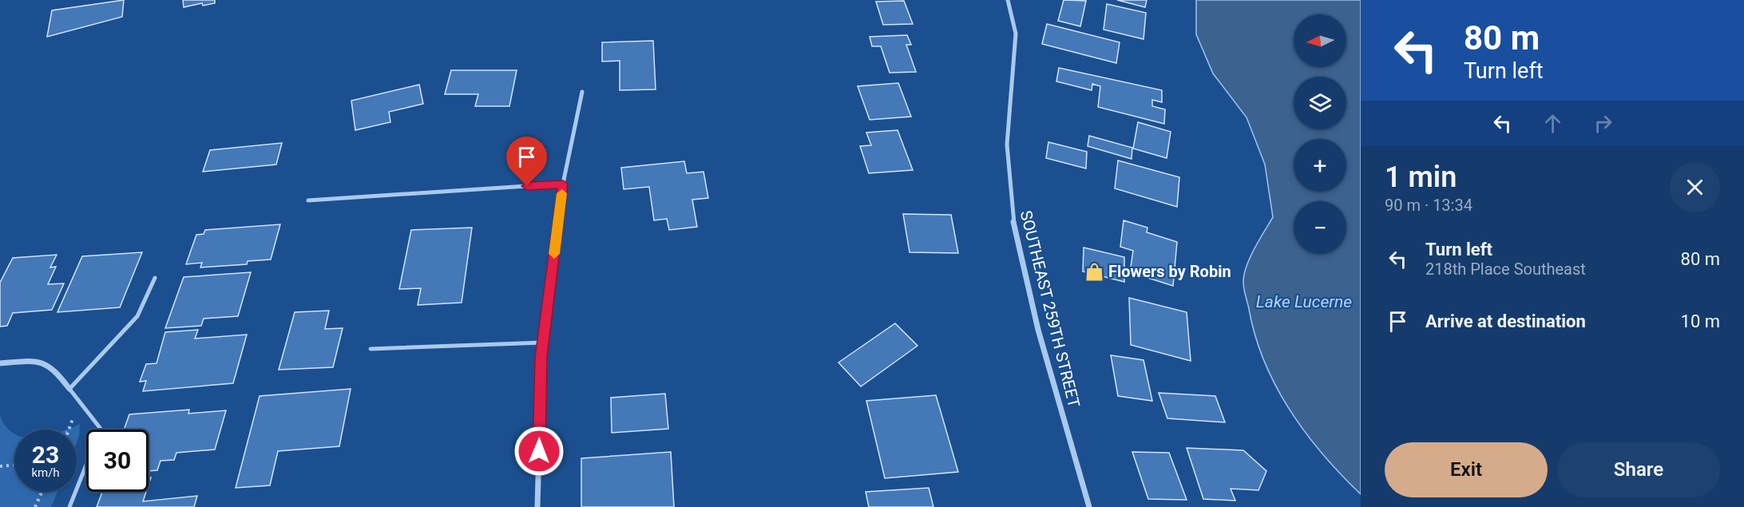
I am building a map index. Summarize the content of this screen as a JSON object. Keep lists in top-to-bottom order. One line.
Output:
{"streets":{"street":["SOUTHEAST 259TH STREET"]},"water":["Lake Lucerne"],"places":{"shop":["Flowers by Robin"]},"north":"left","page":{"turn":["80 m","Turn left"],"map_buttons":["+","−"],"heading":["1 min","90 m · 13:34"],"list":[{"name":"Turn left","note":"218th Place Southeast","value":"80 m"},{"name":"Arrive at destination","value":"10 m"}],"speed":"23 km/h","limit":"30","buttons":["Exit","Share"]}}
